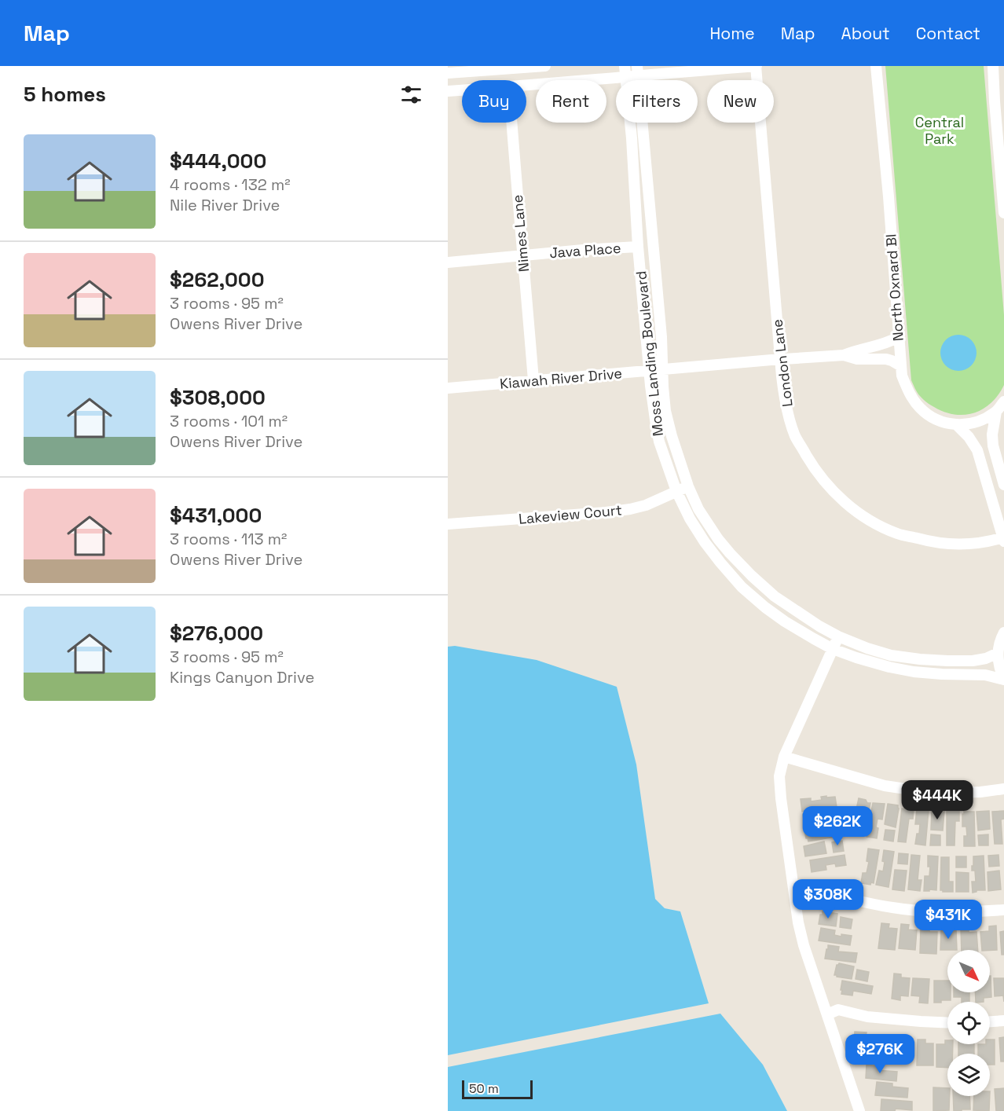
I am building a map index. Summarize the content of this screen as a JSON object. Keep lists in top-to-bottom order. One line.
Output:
{"streets":{"street":["Nimes Lane","Java Place","North Oxnard Bl","Moss Landing Boulevard","London Lane","Kiawah River Drive","Lakeview Court"]},"crossings":[["Nimes Lane","Java Place"],["Nimes Lane","Kiawah River Drive"],["Java Place","Moss Landing Boulevard"],["North Oxnard Bl","Kiawah River Drive"],["Moss Landing Boulevard","Kiawah River Drive"],["Moss Landing Boulevard","Lakeview Court"],["London Lane","Kiawah River Drive"]],"parks":["Central Park"],"scale_bar":"50 m","north":"bottom right","page":{"header":"Map","nav":["Home","Map","About","Contact"],"heading":"5 homes","chip":["Buy","Rent","Filters","New"],"list":[{"name":"$444,000","note":"4 rooms · 132 m² · Nile River Drive"},{"name":"$262,000","note":"3 rooms · 95 m² · Owens River Drive"},{"name":"$308,000","note":"3 rooms · 101 m² · Owens River Drive"},{"name":"$431,000","note":"3 rooms · 113 m² · Owens River Drive"},{"name":"$276,000","note":"3 rooms · 95 m² · Kings Canyon Drive"}],"price":["$444K","$262K","$308K","$431K","$276K"],"scale":"50 m"}}
